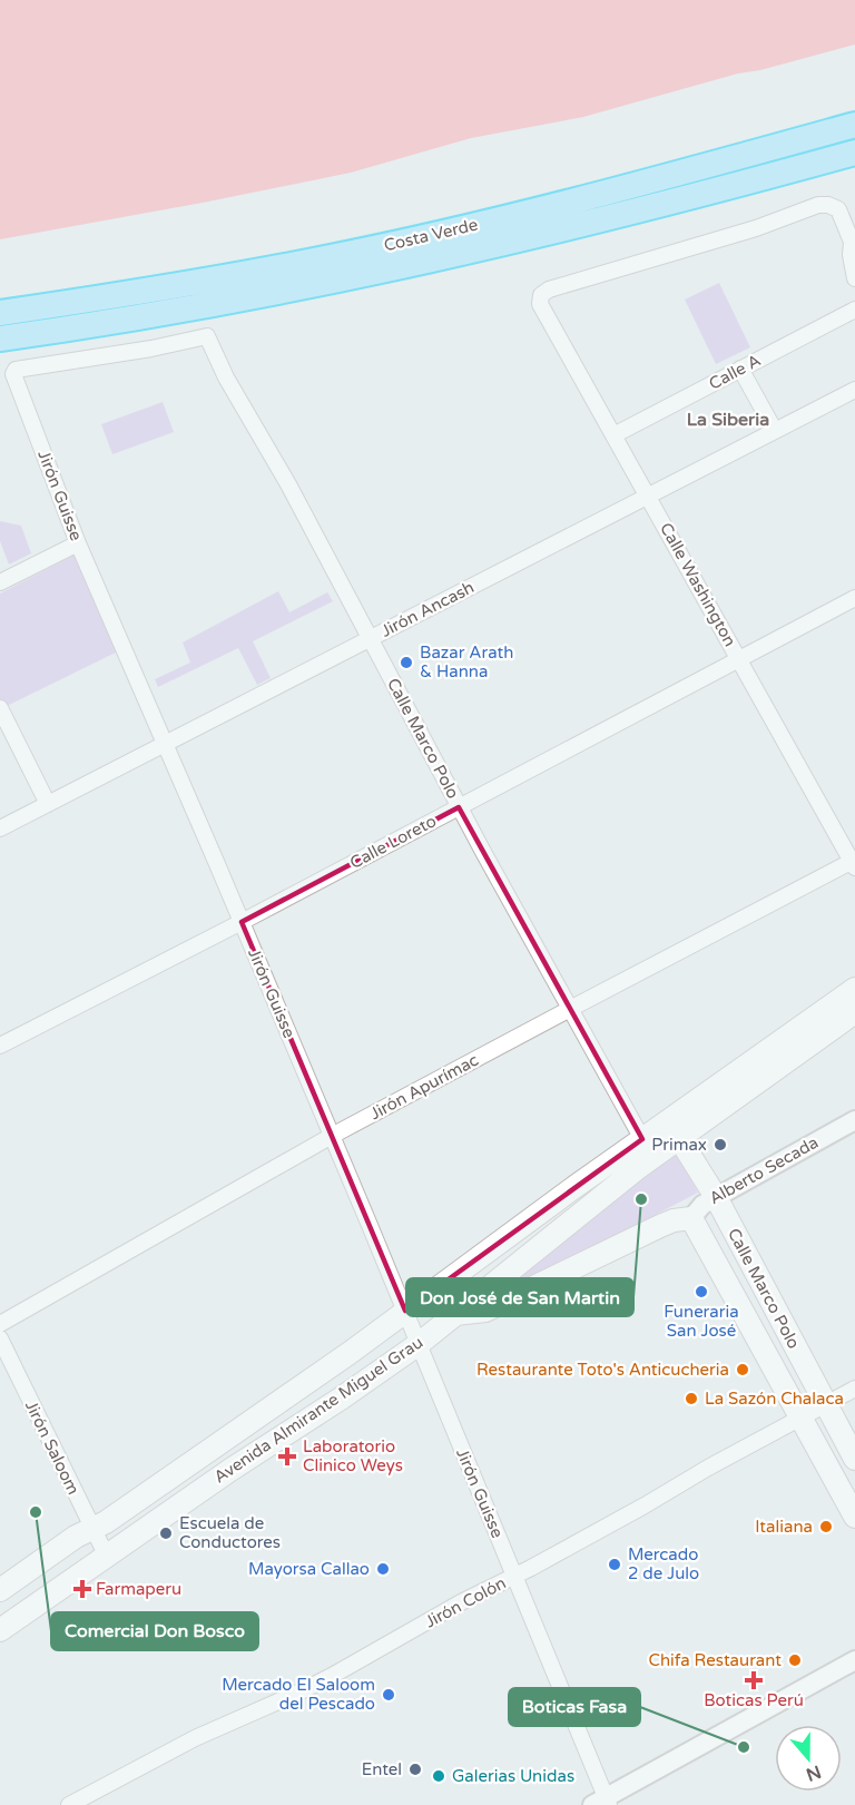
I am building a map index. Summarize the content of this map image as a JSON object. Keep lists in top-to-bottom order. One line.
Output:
{"streets":{"highway":["Costa Verde"],"main road":["Calle Marco Polo","Alberto Secada","Avenida Almirante Miguel Grau"],"street":["Calle A","Jirón Guisse","Calle Washington","Jirón Ancash","Calle Loreto","Jirón Apurímac","Jirón Saloom","Jirón Colón"]},"crossings":[["Calle A","Calle Washington"],["Jirón Guisse","Jirón Ancash"],["Jirón Guisse","Calle Marco Polo"],["Jirón Guisse","Calle Loreto"],["Jirón Guisse","Jirón Apurímac"],["Jirón Guisse","Avenida Almirante Miguel Grau"],["Jirón Guisse","Jirón Colón"],["Calle Washington","Jirón Ancash"],["Calle Washington","Calle Loreto"],["Calle Washington","Jirón Apurímac"],["Jirón Ancash","Calle Marco Polo"],["Calle Marco Polo","Calle Loreto"],["Calle Marco Polo","Jirón Apurímac"],["Calle Marco Polo","Alberto Secada"],["Calle Marco Polo","Avenida Almirante Miguel Grau"],["Calle Marco Polo","Jirón Colón"],["Alberto Secada","Avenida Almirante Miguel Grau"],["Avenida Almirante Miguel Grau","Jirón Saloom"]],"districts":["La Siberia"],"places":{"other":["Bazar Arath & Hanna","Primax","Don José de San Martin","Funeraria San José","Restaurante Toto's Anticucheria","La Sazón Chalaca","Comercial Don Bosco","Italiana","Escuela de Conductores","Mercado 2 de Julo","Mayorsa Callao","Chifa Restaurant","Mercado El Saloom del Pescado","Boticas Fasa","Entel","Galerias Unidas"],"health":["Laboratorio Clinico Weys","Farmaperu","Boticas Perú"]},"north":"bottom"}
